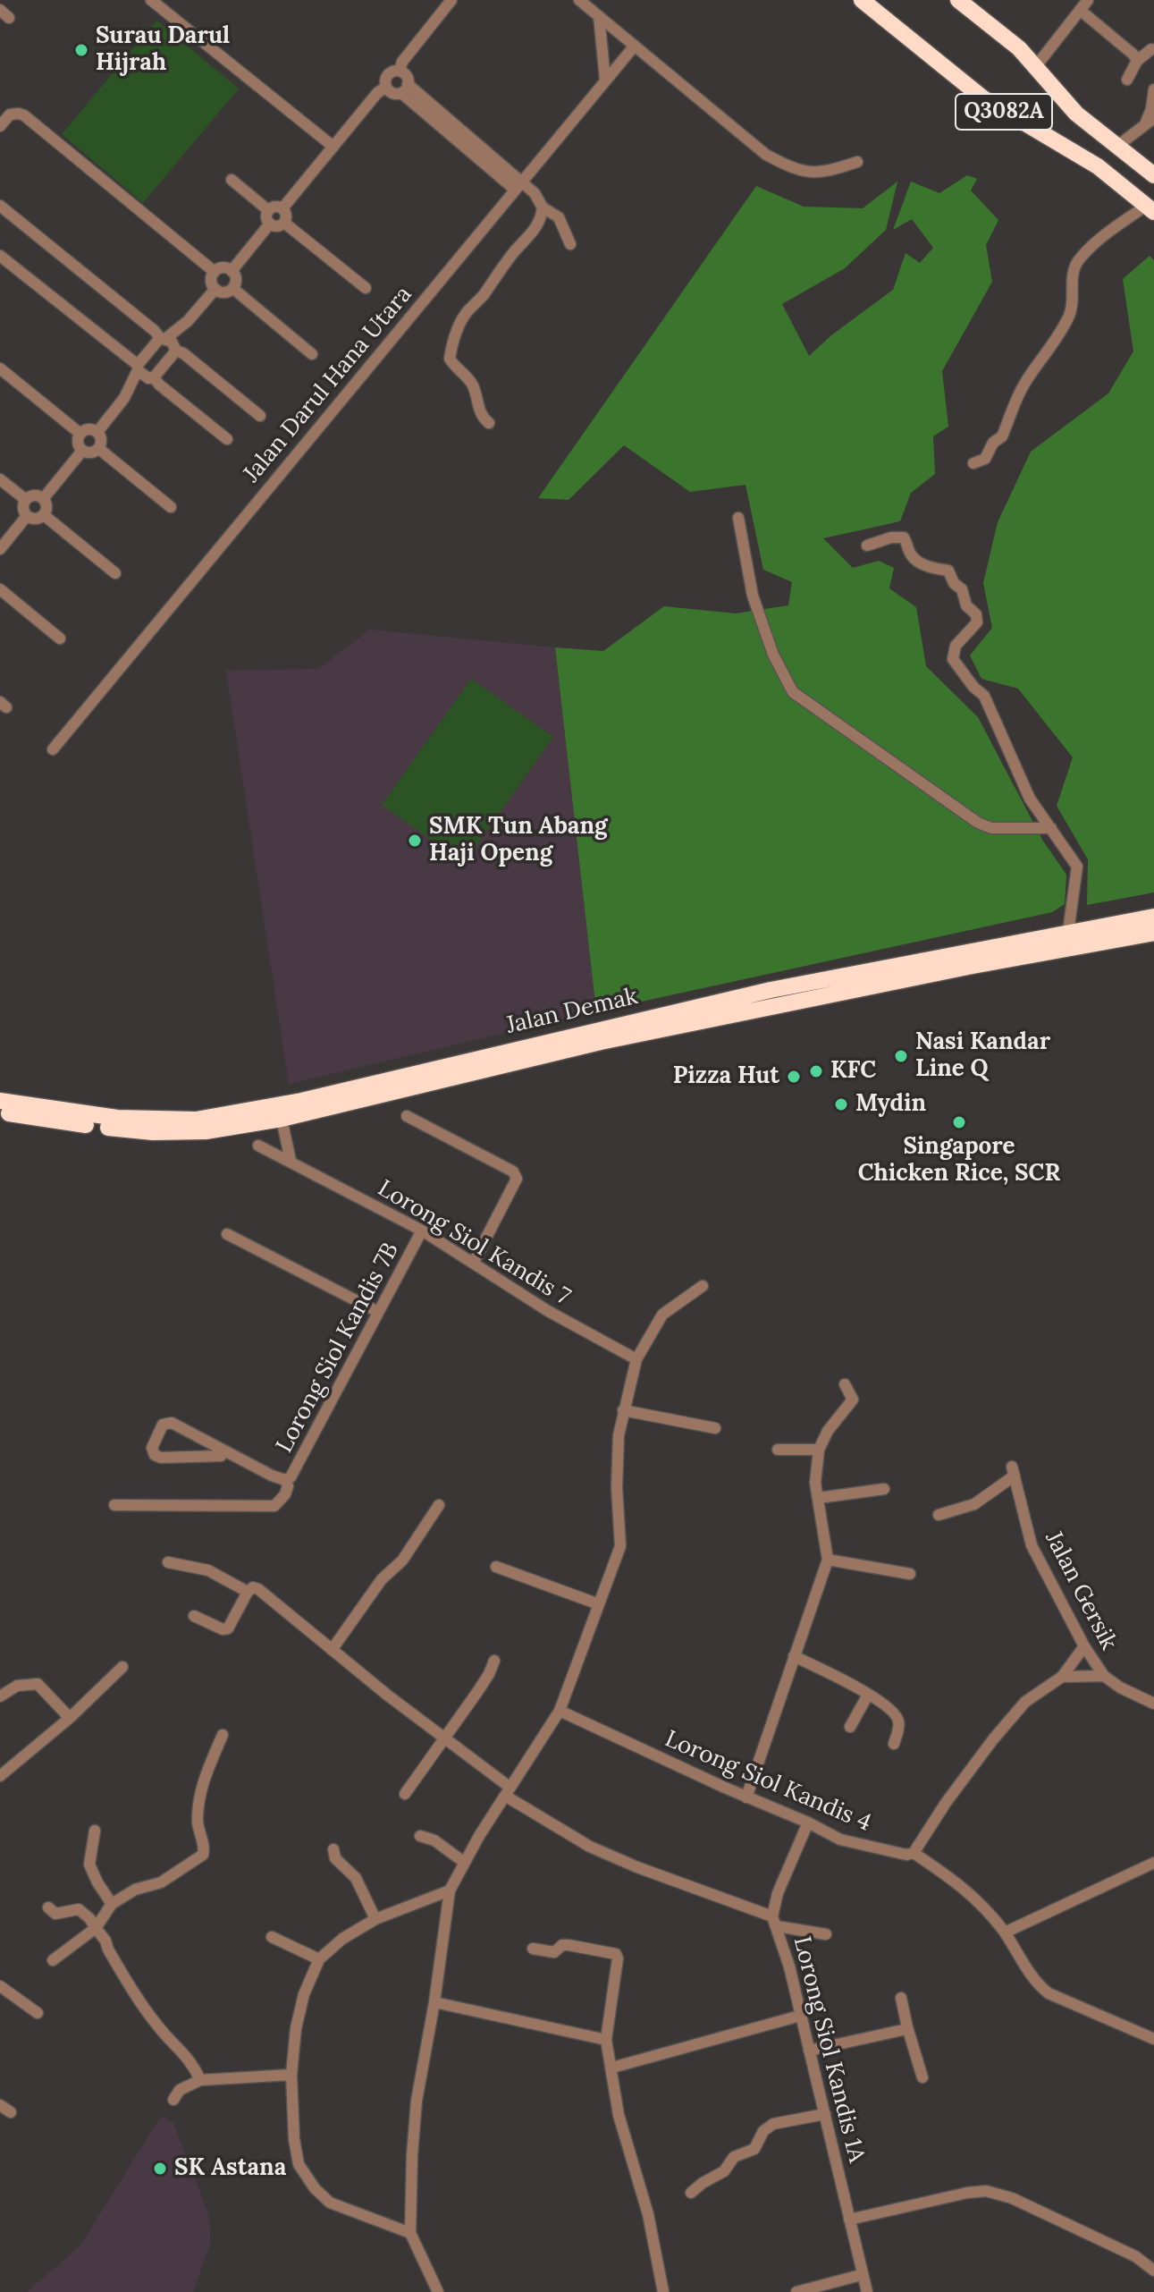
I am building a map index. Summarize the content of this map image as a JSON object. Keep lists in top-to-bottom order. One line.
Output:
{"streets":{"highway":["Q3082A","Jalan Demak"],"street":["Jalan Darul Hana Utara","Lorong Siol Kandis 7","Lorong Siol Kandis 7B","Jalan Gersik","Lorong Siol Kandis 4","Lorong Siol Kandis 1A"]},"crossings":[["Lorong Siol Kandis 7","Lorong Siol Kandis 7B"],["Lorong Siol Kandis 4","Lorong Siol Kandis 1A"]],"places":["Surau Darul Hijrah","SMK Tun Abang Haji Openg","Nasi Kandar Line Q","KFC","Pizza Hut","Mydin","Singapore Chicken Rice, SCR","SK Astana"]}
